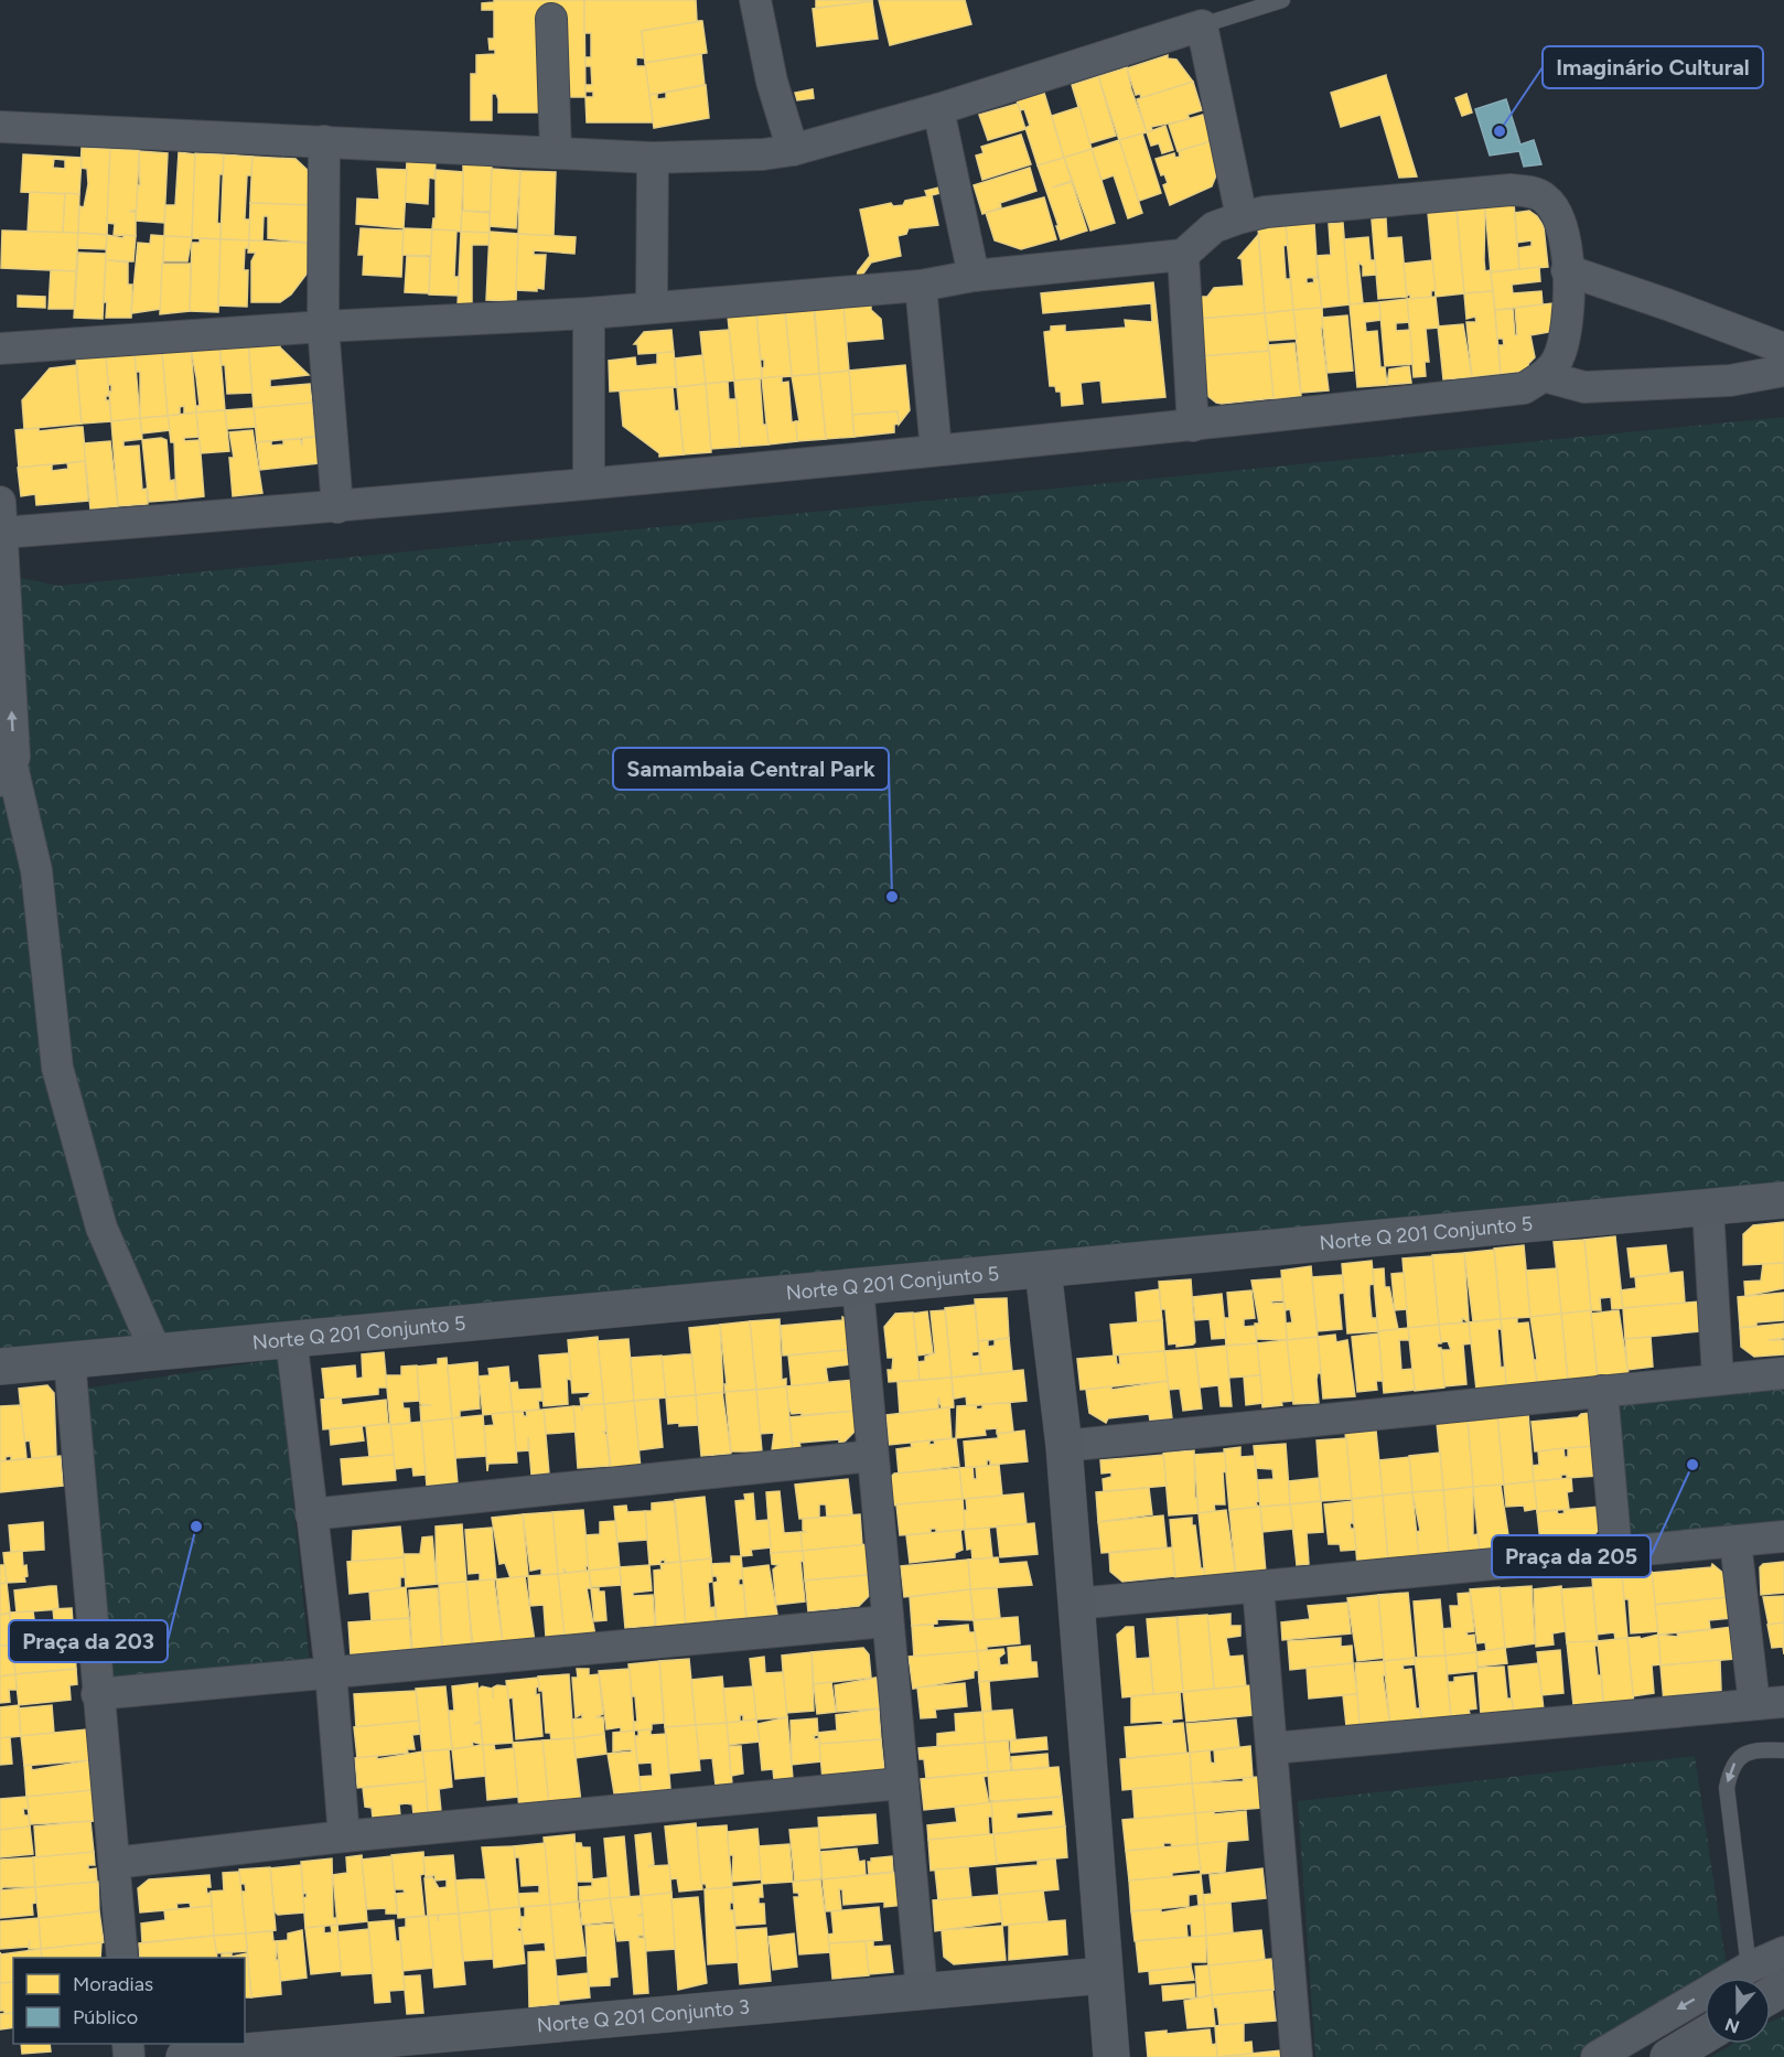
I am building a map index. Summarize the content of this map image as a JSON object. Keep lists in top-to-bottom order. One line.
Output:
{"streets":{"street":["Norte Q 201 Conjunto 5","Norte Q 201 Conjunto 3"]},"places":["Imaginário Cultural","Samambaia Central Park","Praça da 205","Praça da 203"],"legend":["Moradias","Público"],"north":"bottom"}
